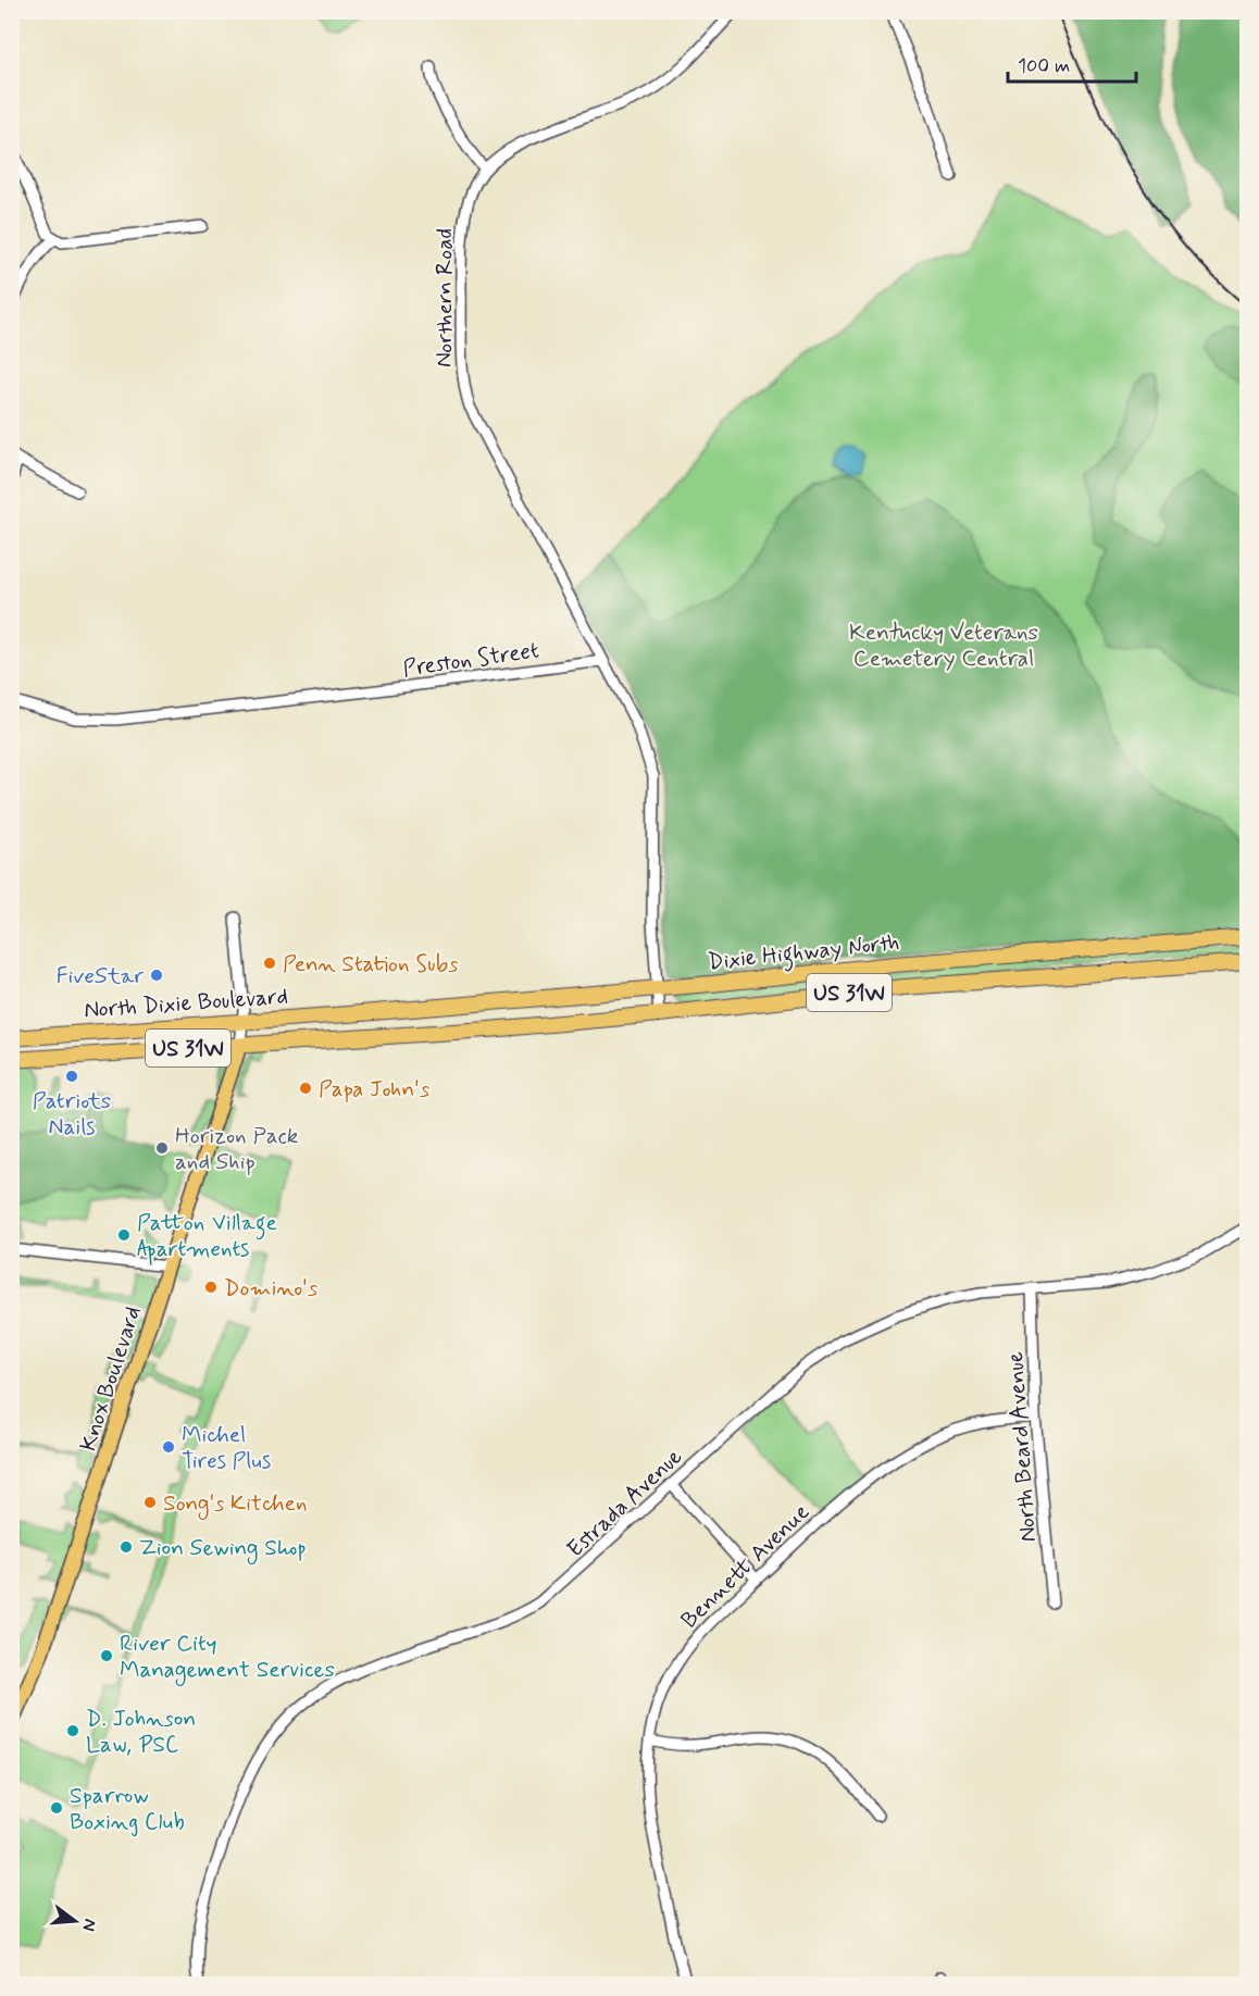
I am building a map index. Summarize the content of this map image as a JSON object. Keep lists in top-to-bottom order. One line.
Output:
{"streets":{"highway":["Dixie Highway North","US 31W","North Dixie Boulevard"],"main road":["Knox Boulevard"],"street":["Northern Road","Preston Street","North Beard Avenue","Estrada Avenue","Bennett Avenue"]},"crossings":[["Northern Road","Preston Street"],["Dixie Highway North","North Dixie Boulevard"],["North Dixie Boulevard","Knox Boulevard"],["North Beard Avenue","Estrada Avenue"],["North Beard Avenue","Bennett Avenue"]],"parks":["Kentucky Veterans Cemetery Central"],"places":["Penn Station Subs","FiveStar","Patriots Nails","Papa John's","Horizon Pack and Ship","Patton Village Apartments","Domino's","Michel Tires Plus","Song's Kitchen","Zion Sewing Shop","River City Management Services","D. Johnson Law, PSC","Sparrow Boxing Club"],"scale_bar":"100 m","north":"right"}
